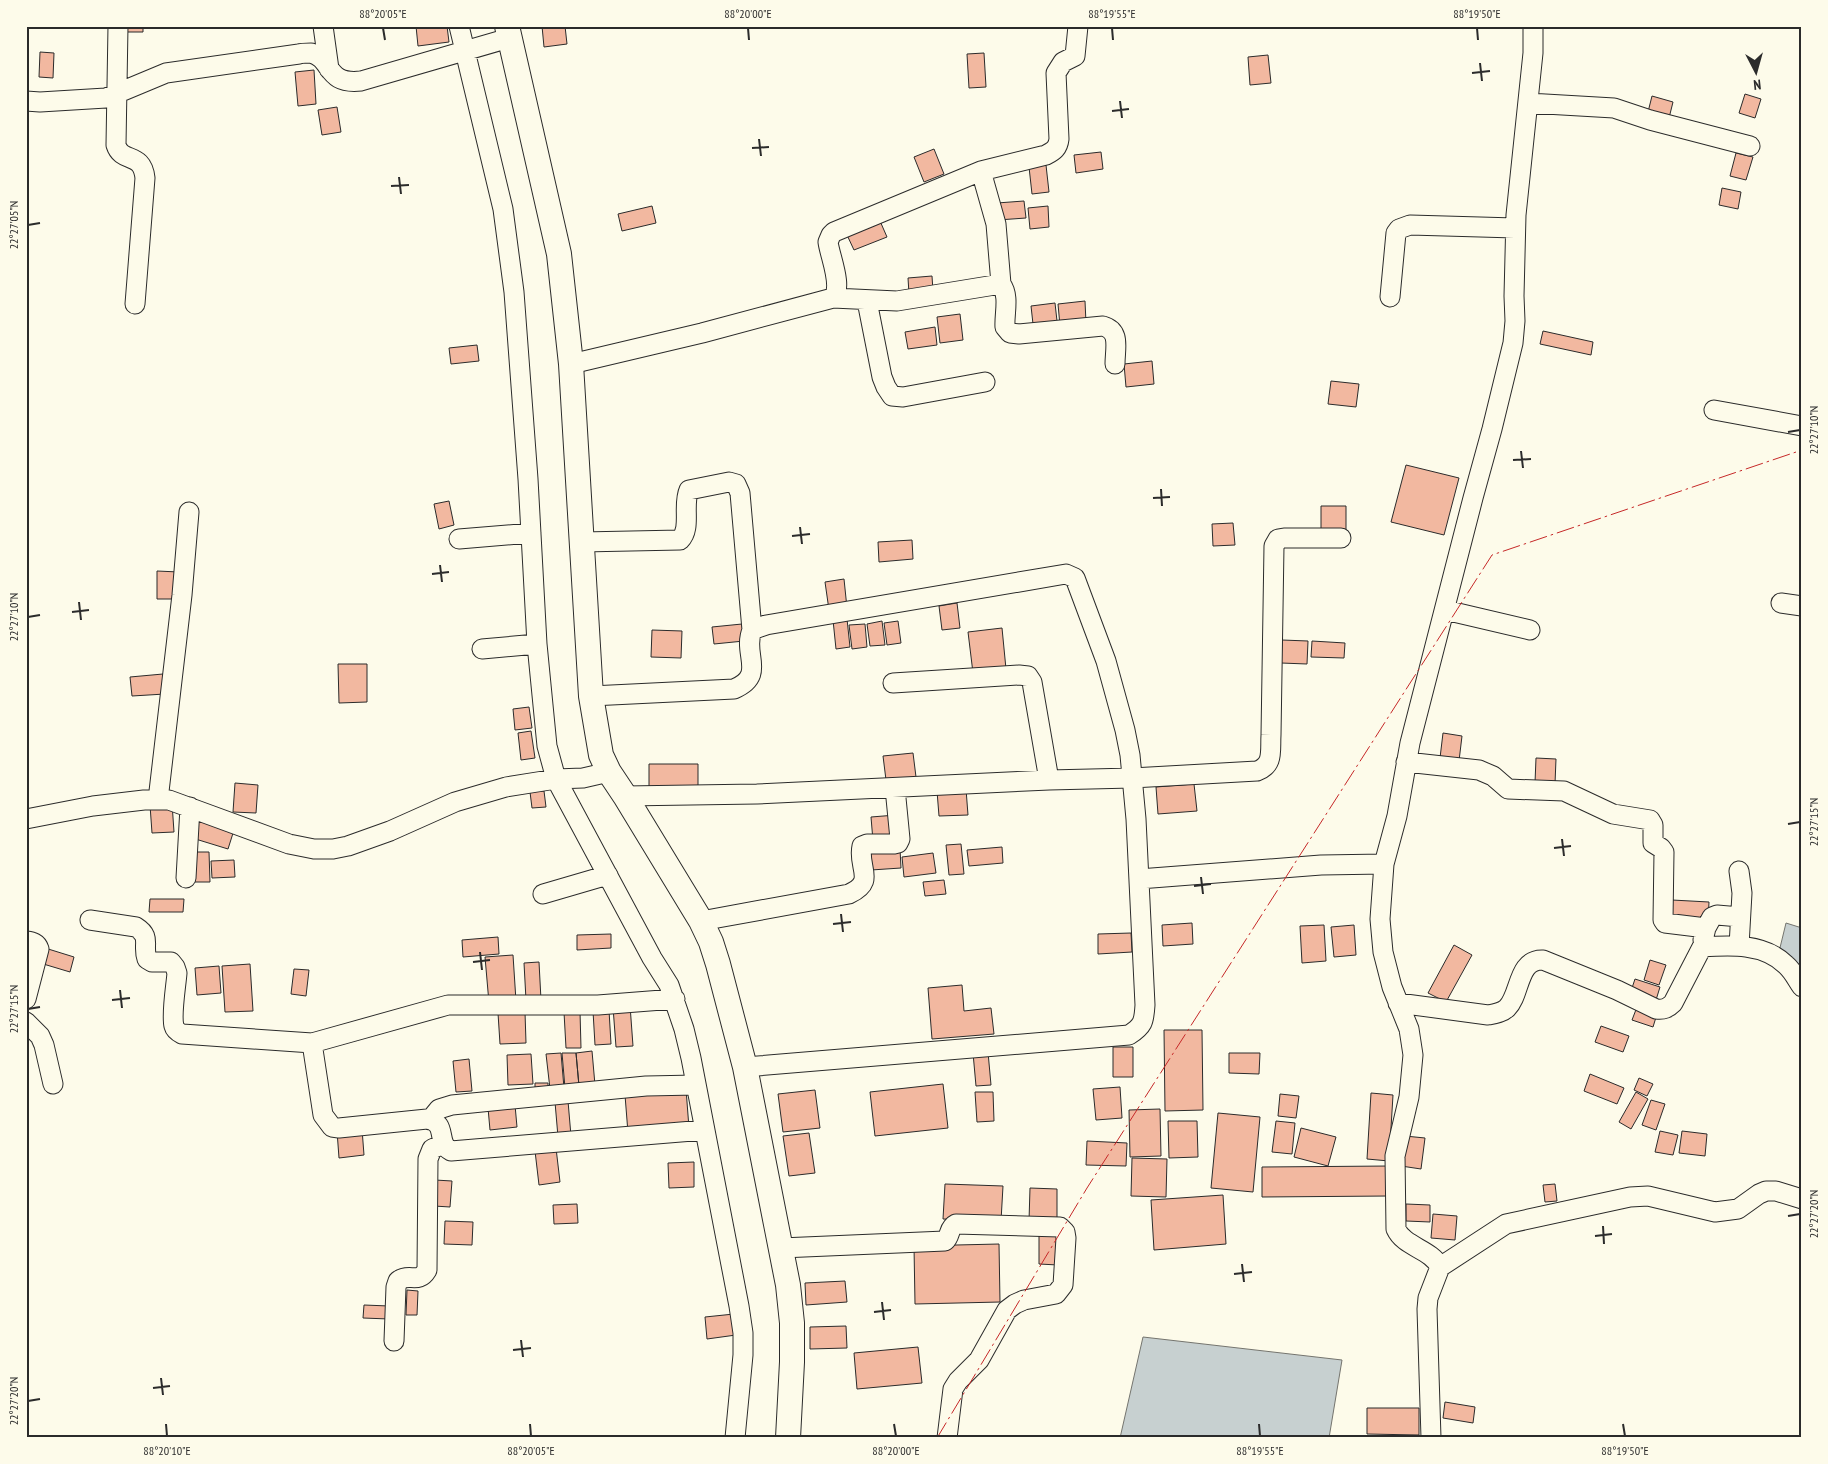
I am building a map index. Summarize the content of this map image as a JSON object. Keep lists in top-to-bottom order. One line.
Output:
{"north":"bottom","coordinates":["88°20'05\"E","88°20'00\"E","88°19'55\"E","88°19'50\"E","22°27'05\"N","22°27'10\"N","22°27'15\"N","22°27'20\"N","88°20'10\"E"]}
